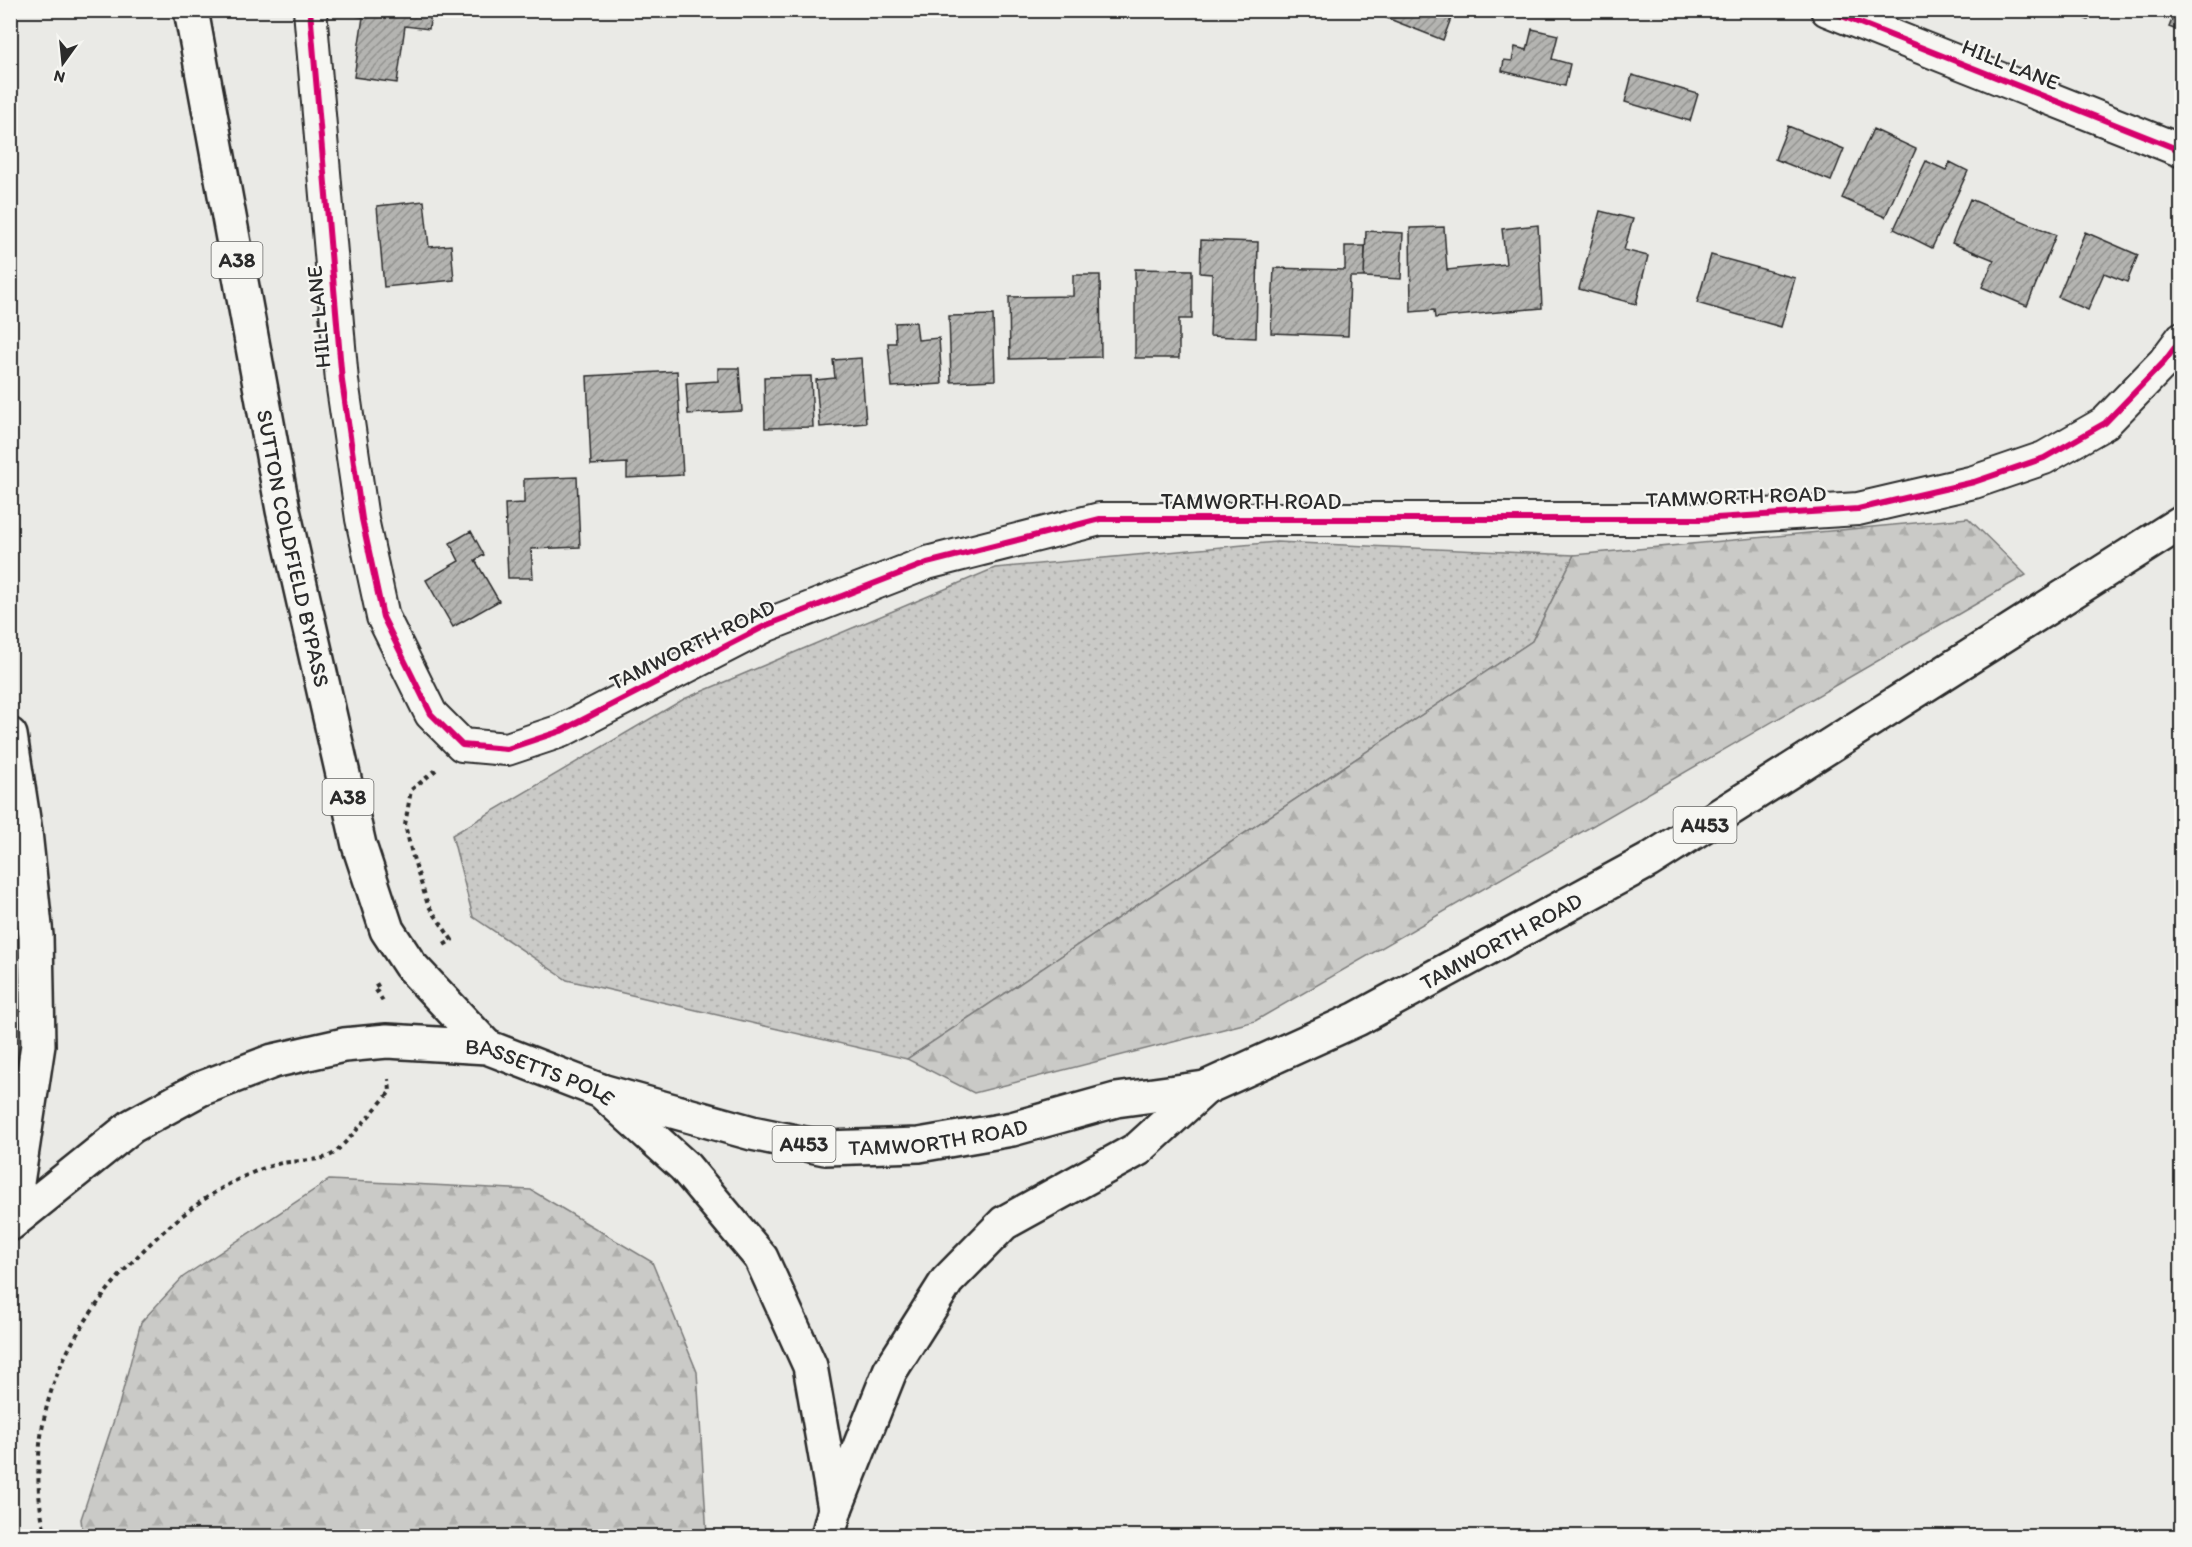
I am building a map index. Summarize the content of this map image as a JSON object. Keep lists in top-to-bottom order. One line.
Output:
{"streets":{"main road":["A38","TAMWORTH ROAD","SUTTON COLDFIELD BYPASS","A453","BASSETTS POLE"],"street":["HILL LANE"]},"crossings":[["HILL LANE","TAMWORTH ROAD"],["TAMWORTH ROAD","BASSETTS POLE"],["SUTTON COLDFIELD BYPASS","BASSETTS POLE"]],"north":"bottom"}
